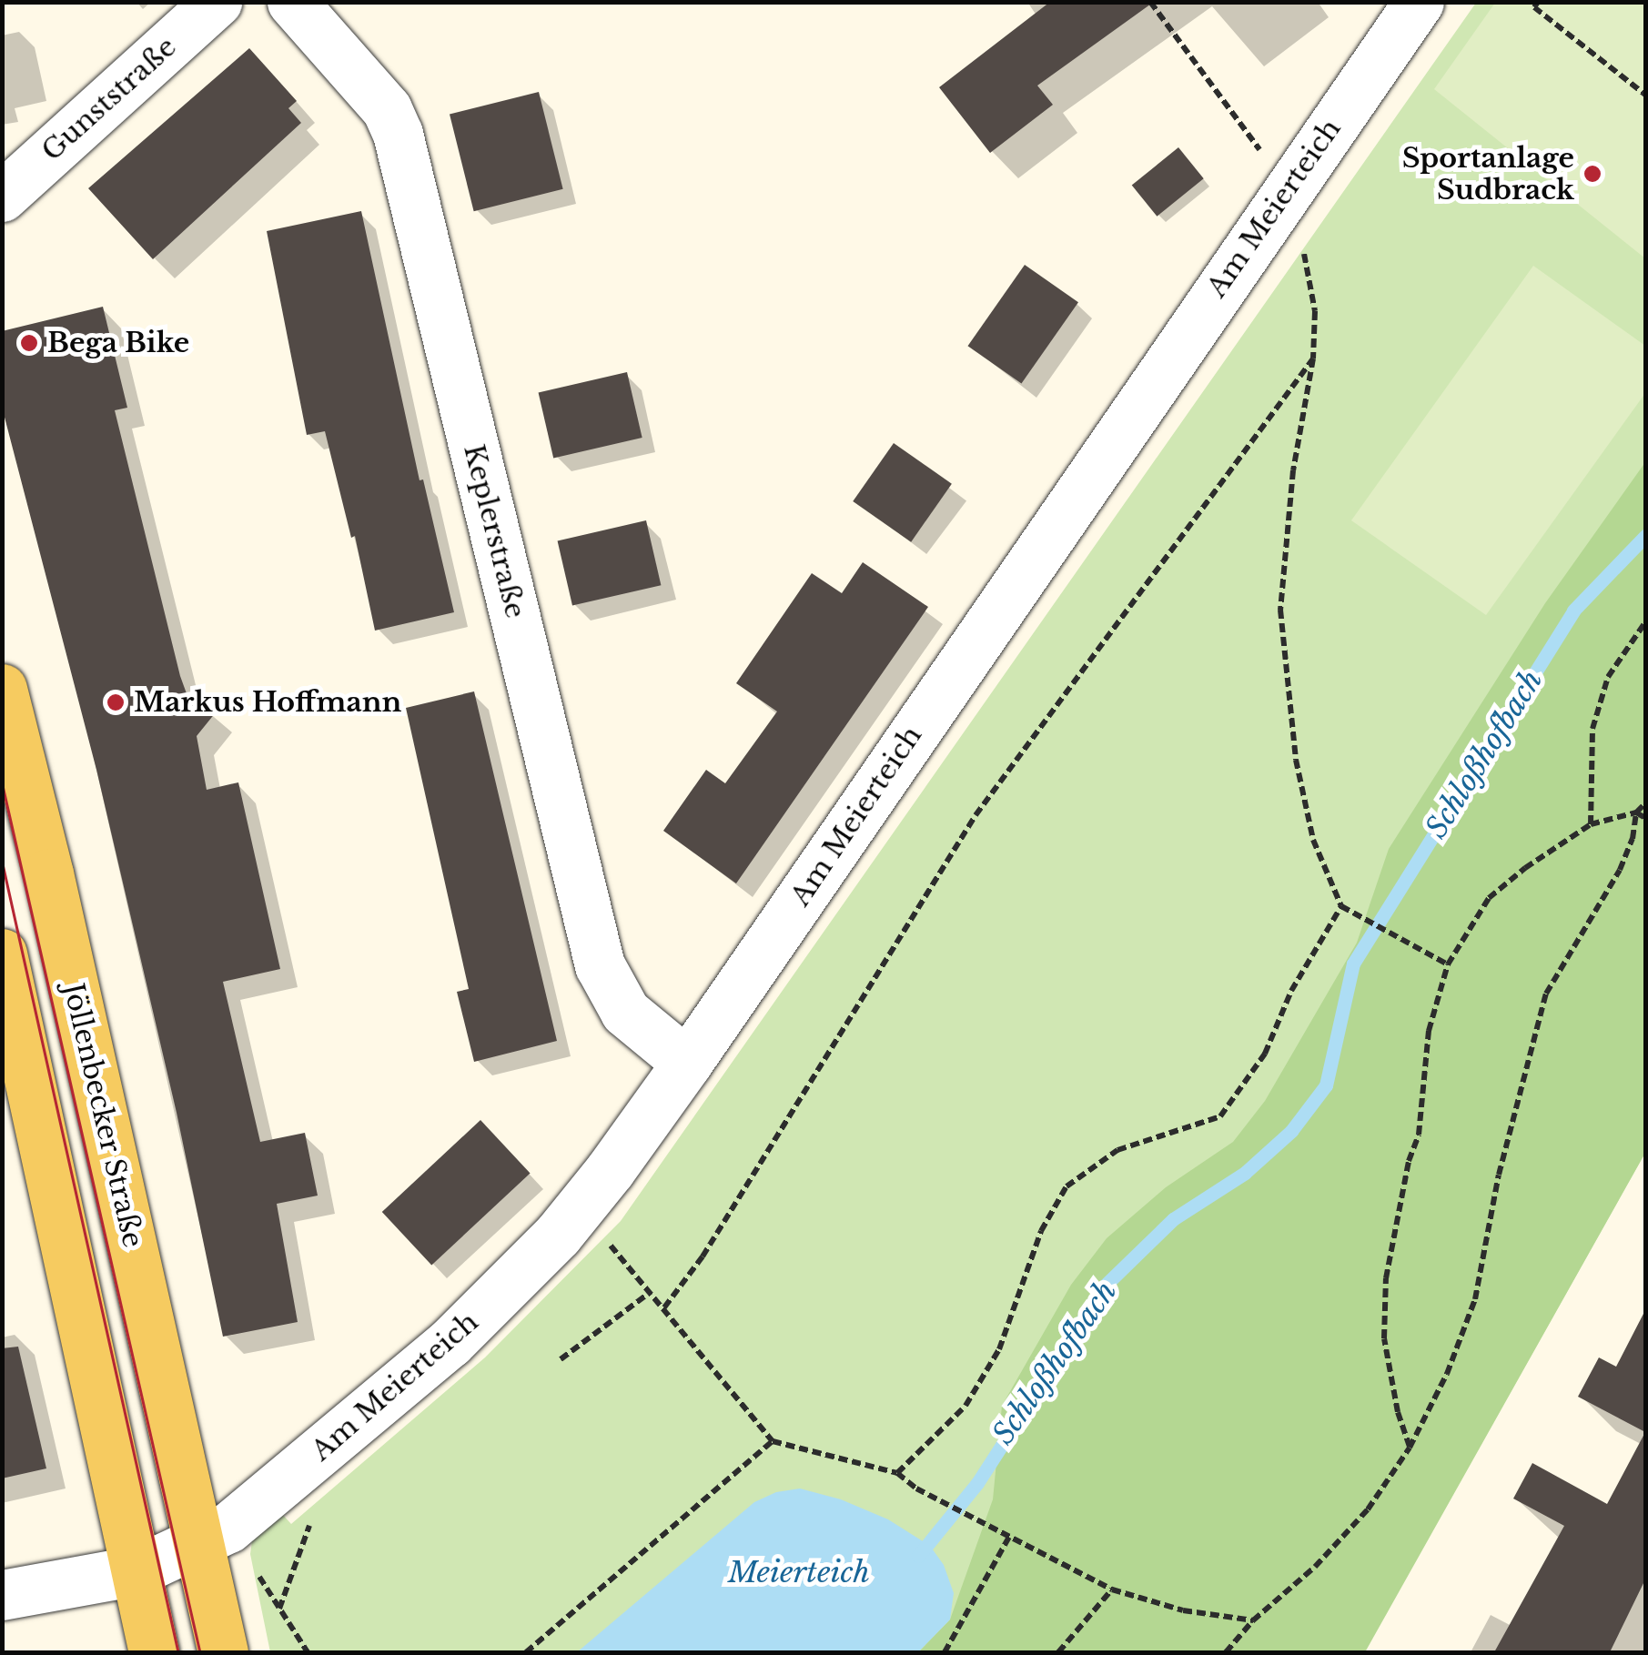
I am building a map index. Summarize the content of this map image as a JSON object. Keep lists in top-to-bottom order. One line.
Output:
{"streets":{"main road":["Jöllenbecker Straße"],"street":["Gunststraße","Am Meierteich","Keplerstraße"]},"crossings":[["Am Meierteich","Keplerstraße"],["Am Meierteich","Jöllenbecker Straße"]],"water":["Schloßhofbach","Meierteich"],"places":["Sportanlage Sudbrack","Bega Bike","Markus Hoffmann"]}
